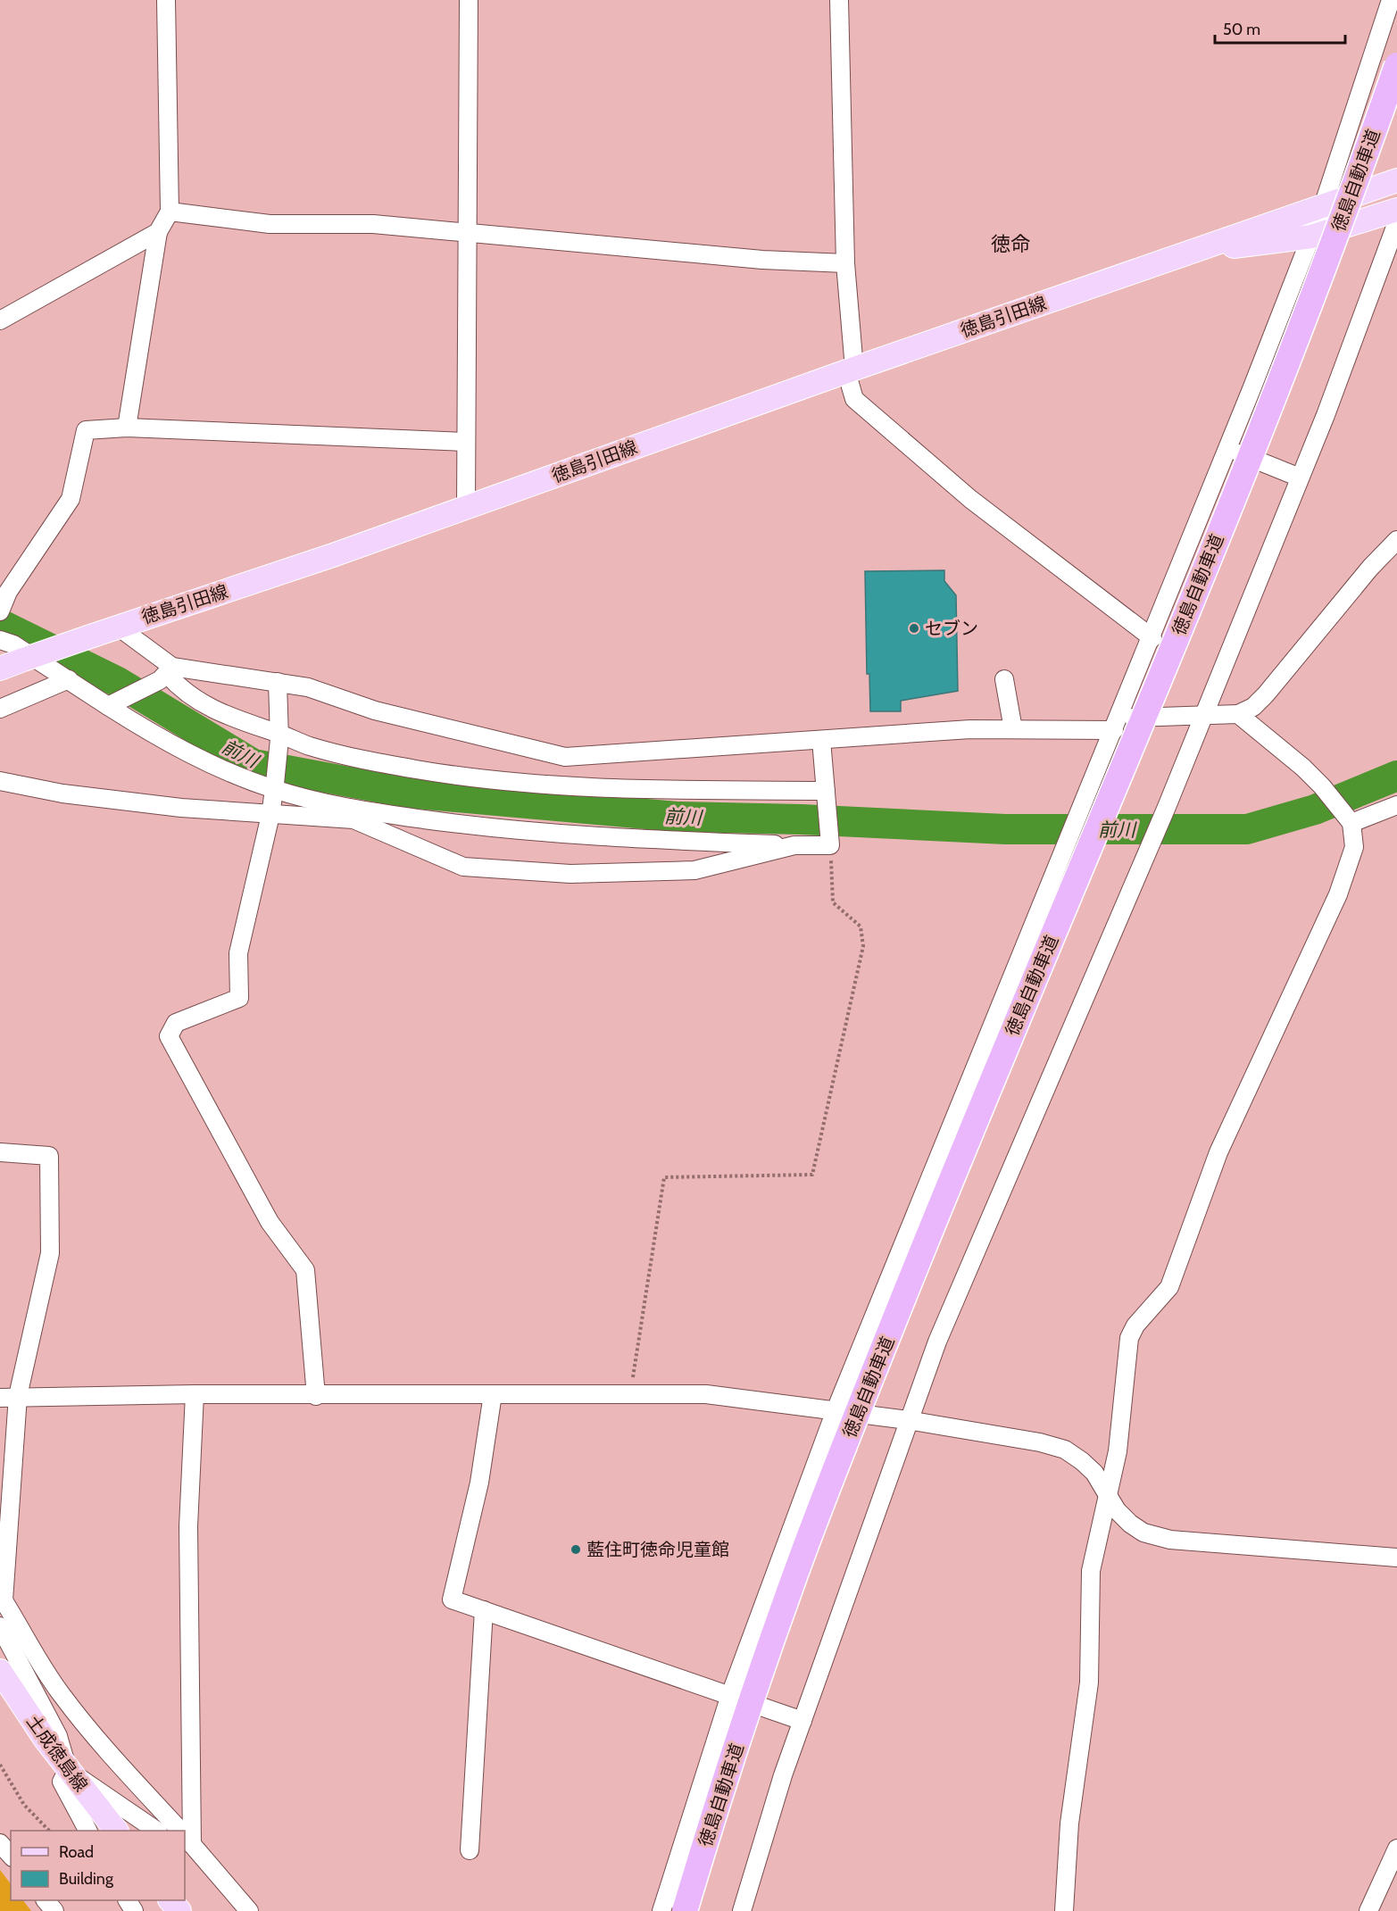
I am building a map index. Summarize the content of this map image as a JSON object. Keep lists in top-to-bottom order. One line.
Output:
{"streets":{"highway":["徳島自動車道"],"main road":["徳島引田線","土成徳島線"]},"districts":["徳命"],"water":["前川"],"places":["セブン","藍住町徳命児童館"],"legend":["Road","Building"],"scale_bar":"50 m"}
